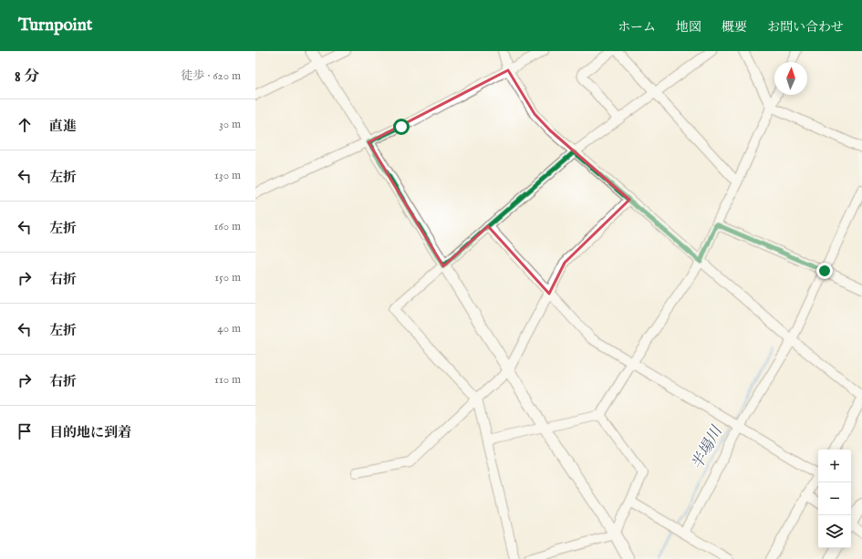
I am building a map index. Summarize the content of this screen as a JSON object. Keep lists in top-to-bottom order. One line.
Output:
{"water":["半場川"],"north":"top","page":{"header":"Turnpoint","nav":["ホーム","地図","概要","お問い合わせ"],"heading":["8 分","徒歩 · 620 m"],"list":[["直進","30 m"],["左折","130 m"],["左折","160 m"],["右折","150 m"],["左折","40 m"],["右折","110 m"],"目的地に到着"],"map_buttons":["+","−"]}}
